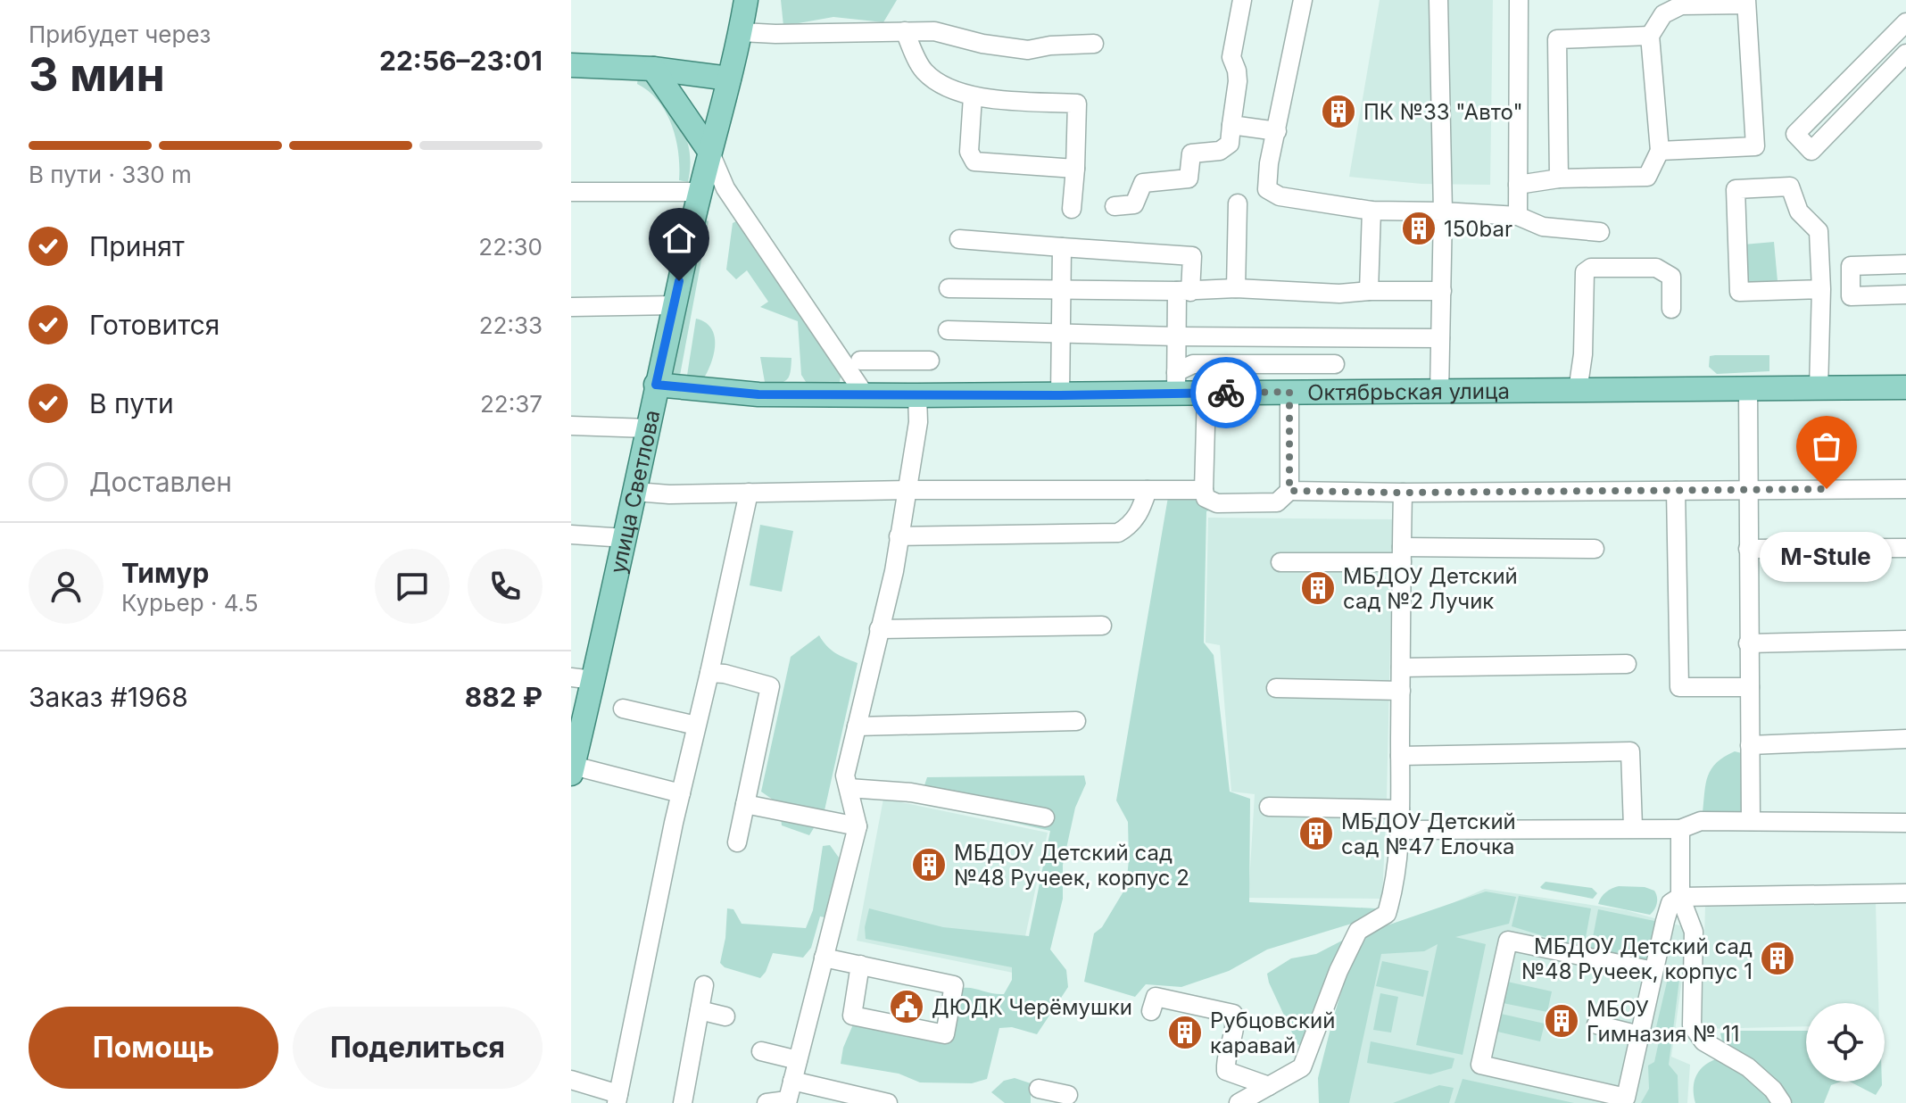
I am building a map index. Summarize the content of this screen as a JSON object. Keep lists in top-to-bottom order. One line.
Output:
{"streets":{"main road":["Октябрьская улица","улица Светлова"]},"crossings":[["Октябрьская улица","улица Светлова"]],"places":{"building":["ПК №33 \"Авто\"","150bar","МБДОУ Детский сад №2 Лучик","МБДОУ Детский сад №47 Елочка","МБДОУ Детский сад №48 Ручеек, корпус 2","МБДОУ Детский сад №48 Ручеек, корпус 1","МБОУ Гимназия № 11","Рубцовский каравай"],"other":["M-Stule"],"public building":["ДЮДК Черёмушки"]},"page":{"heading":["3 мин","Прибудет через","22:56–23:01"],"panel":["Тимур","Курьер · 4.5","Заказ #1968","882 ₽"],"bar":"В пути · 330 m","list":[["Принят","22:30"],["Готовится","22:33"],["В пути","22:37"],"Доставлен"],"bubble":"M-Stule","buttons":["Помощь","Поделиться"]}}
